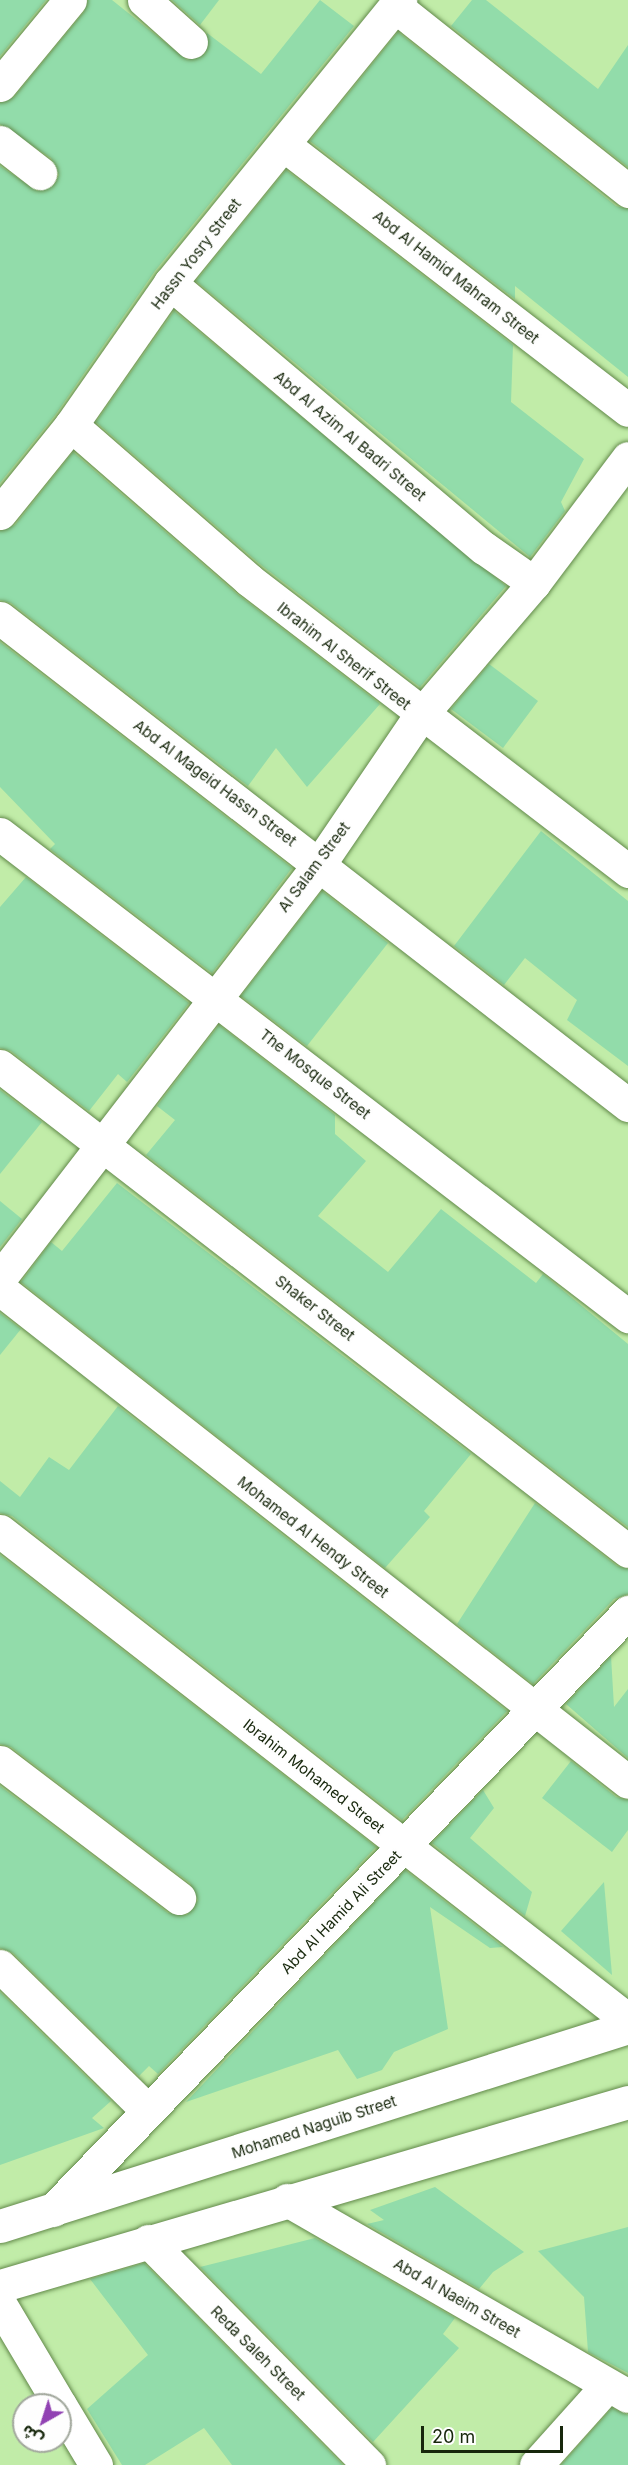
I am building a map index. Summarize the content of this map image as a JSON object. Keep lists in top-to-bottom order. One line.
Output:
{"streets":{"street":["Hassn Yosry Street","Abd Al Hamid Mahram Street","Abd Al Azim Al Badri Street","Ibrahim Al Sherif Street","Abd Al Mageid Hassn Street","Al Salam Street","The Mosque Street","Shaker Street","Mohamed Al Hendy Street","Ibrahim Mohamed Street","Abd Al Hamid Ali Street","Mohamed Naguib Street","Abd Al Naeim Street","Reda Saleh Street"]},"crossings":[["Hassn Yosry Street","Abd Al Hamid Mahram Street"],["Hassn Yosry Street","Abd Al Azim Al Badri Street"],["Hassn Yosry Street","Ibrahim Al Sherif Street"],["Abd Al Azim Al Badri Street","Al Salam Street"],["Ibrahim Al Sherif Street","Al Salam Street"],["Abd Al Mageid Hassn Street","Al Salam Street"],["Al Salam Street","The Mosque Street"],["Al Salam Street","Shaker Street"],["Mohamed Al Hendy Street","Abd Al Hamid Ali Street"],["Ibrahim Mohamed Street","Abd Al Hamid Ali Street"],["Abd Al Hamid Ali Street","Mohamed Naguib Street"]],"scale_bar":"20 m","north":"bottom left"}
